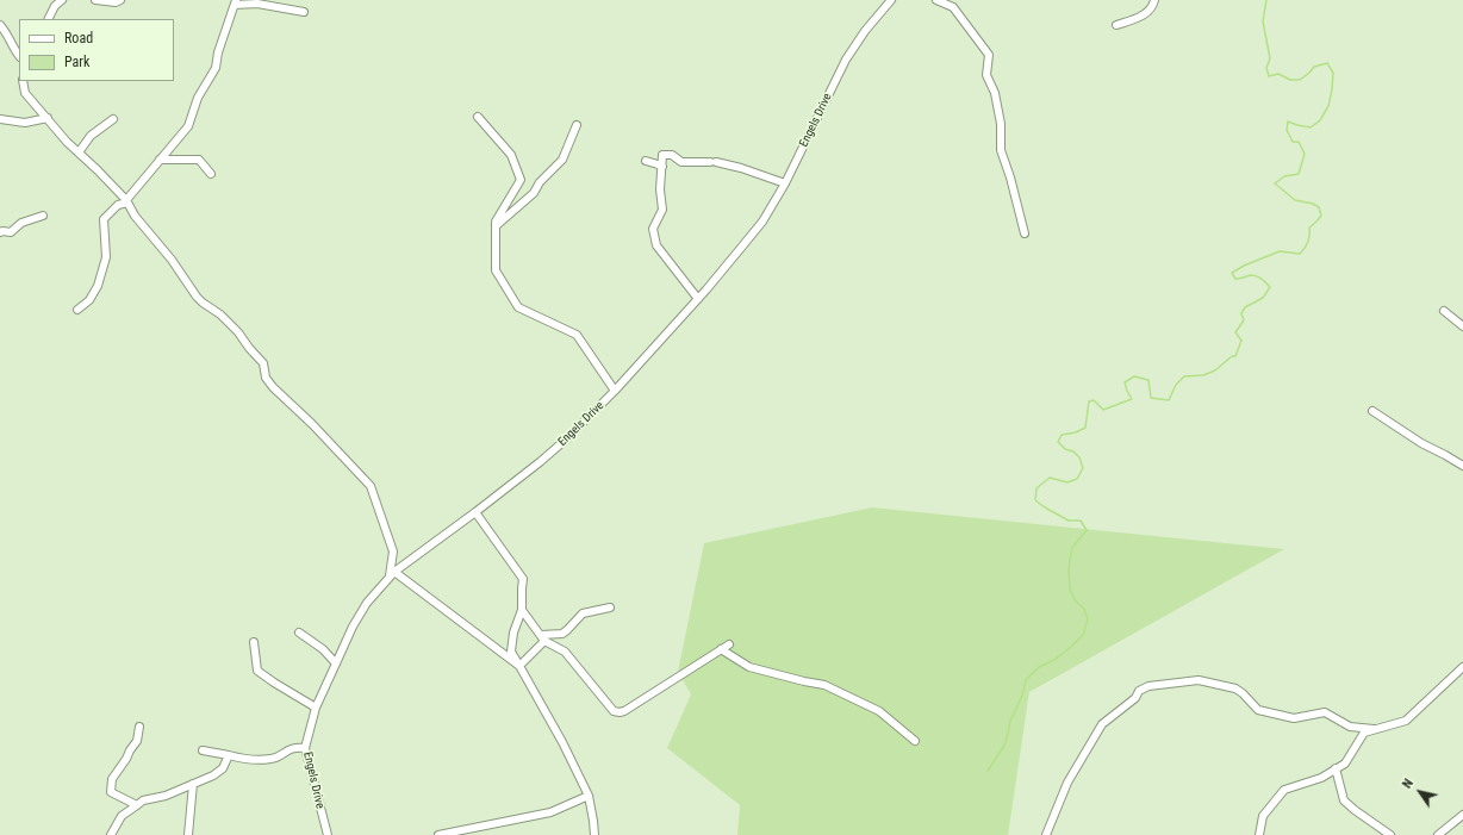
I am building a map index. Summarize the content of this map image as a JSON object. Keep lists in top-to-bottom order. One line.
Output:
{"streets":{"street":["Engels Drive"]},"legend":["Road","Park"],"north":"top left"}
